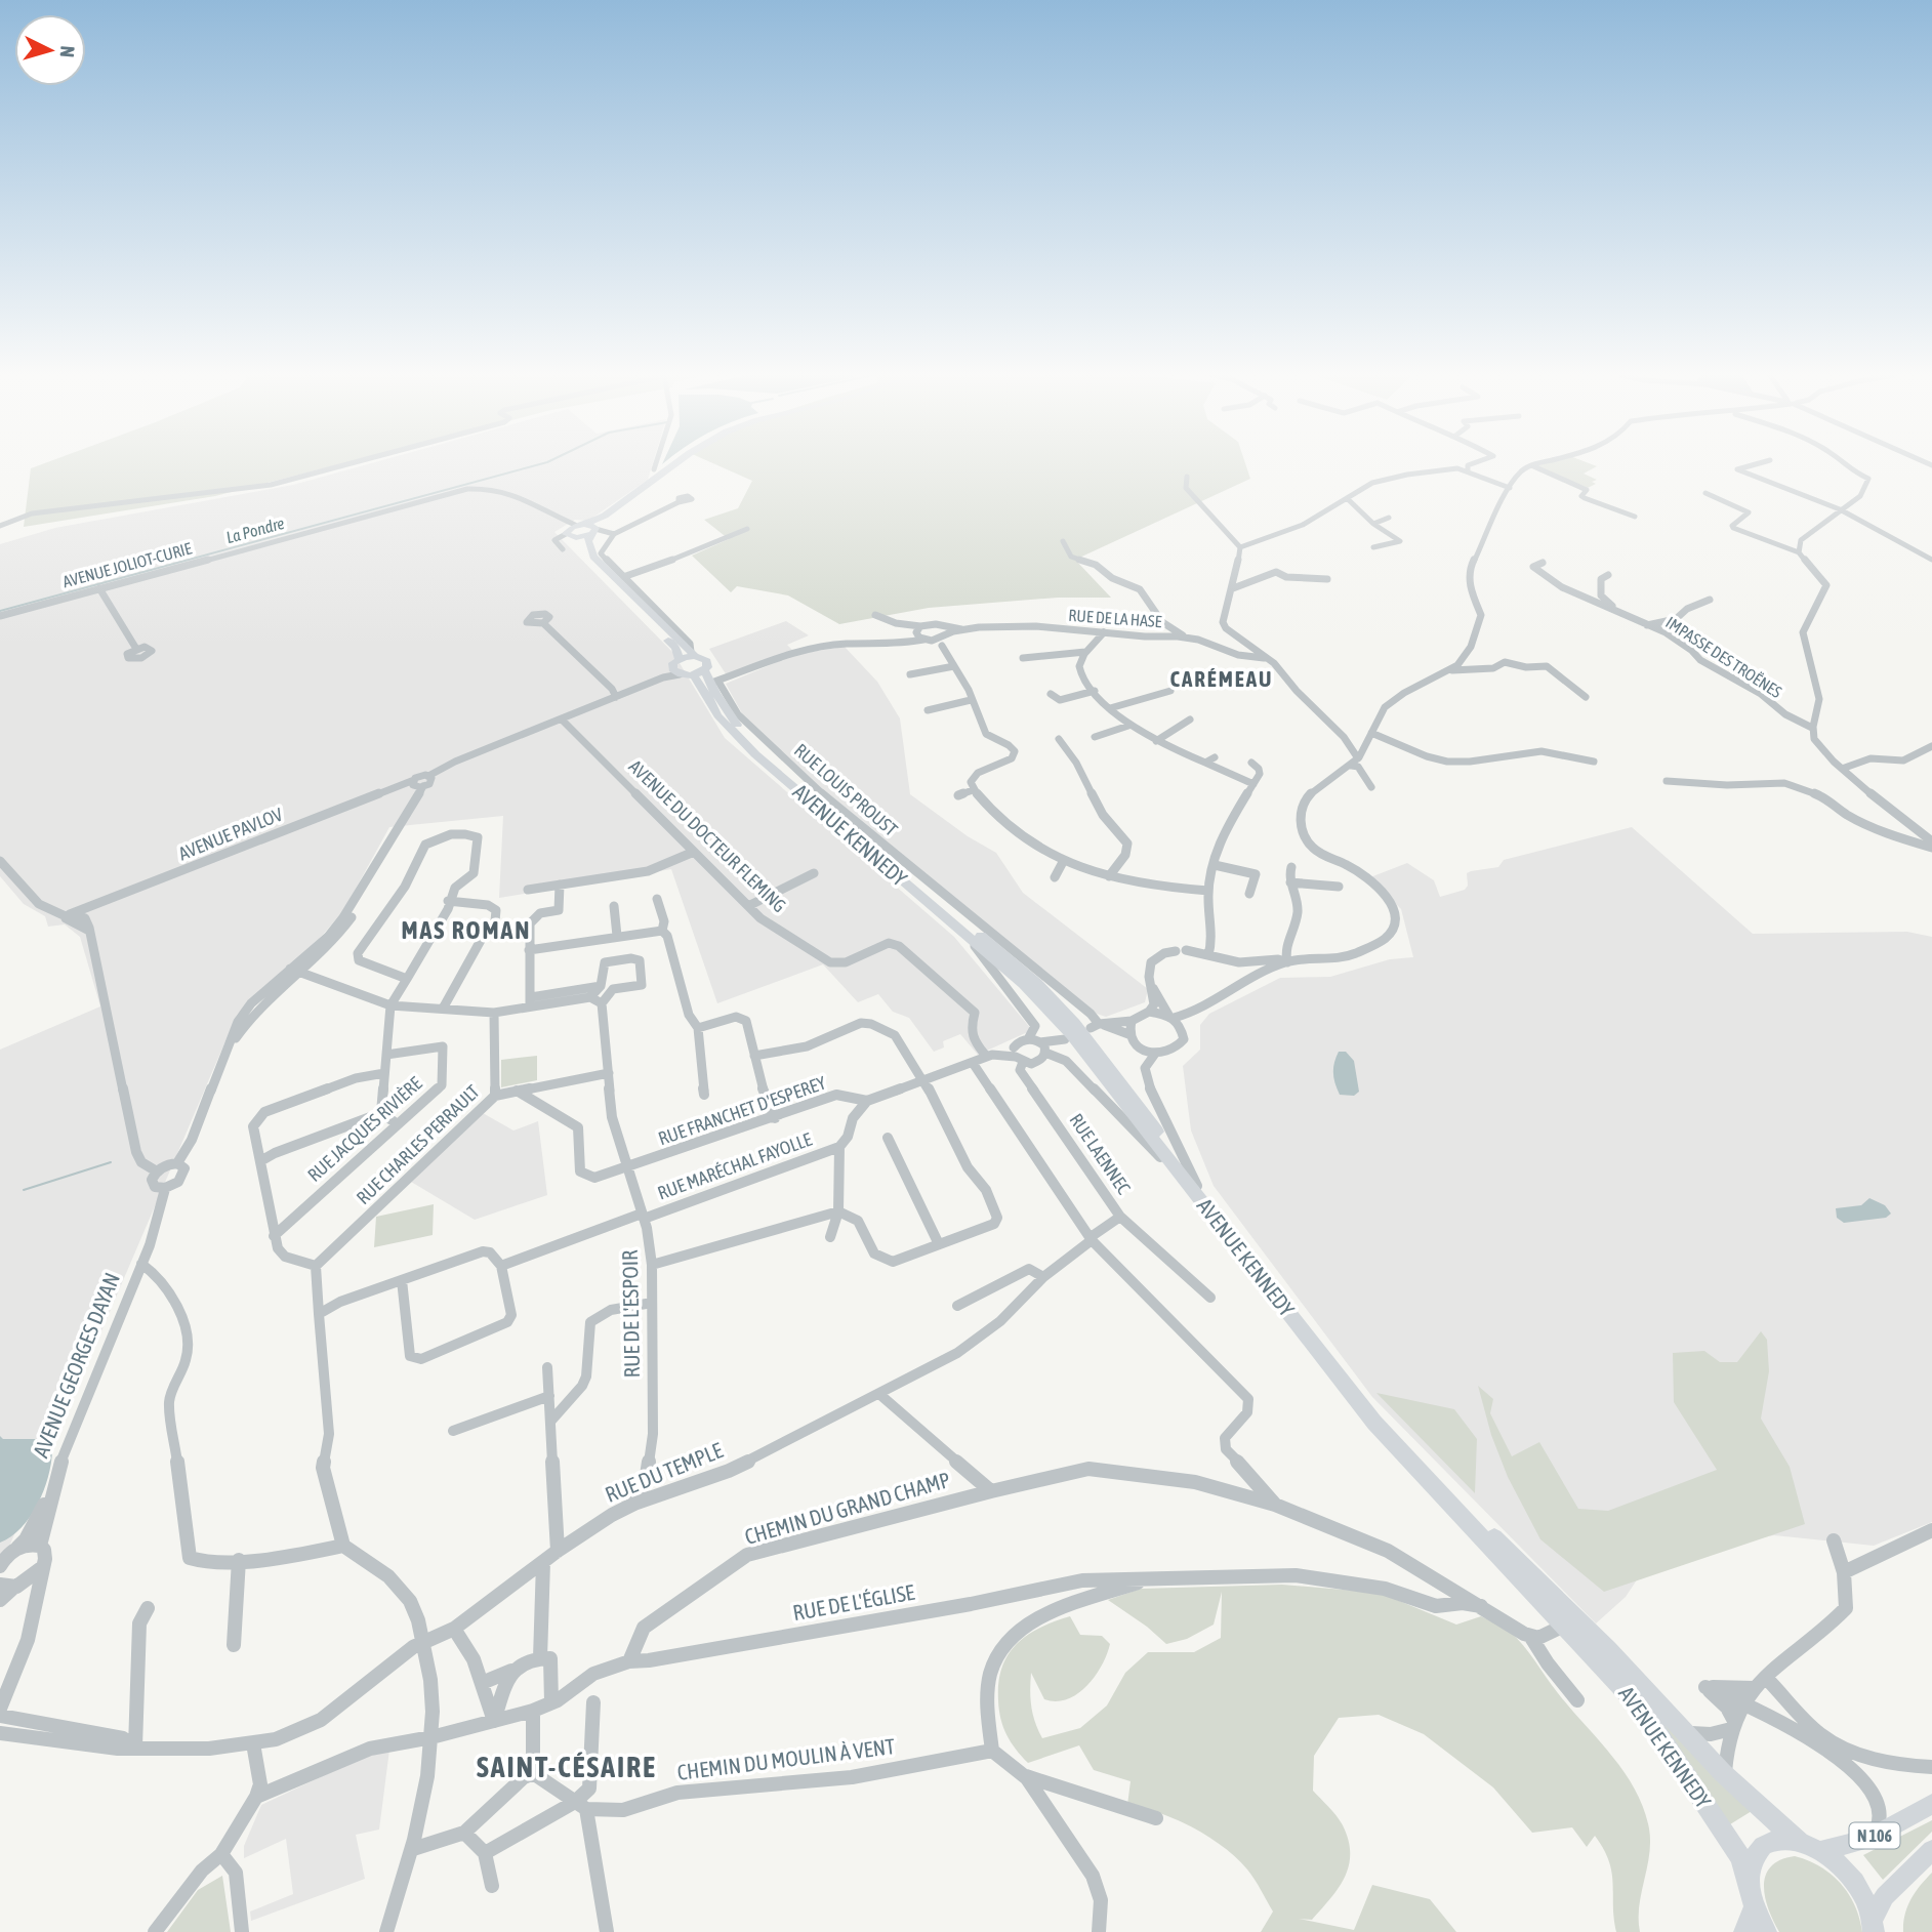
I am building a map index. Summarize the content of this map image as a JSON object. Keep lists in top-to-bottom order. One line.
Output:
{"streets":{"main road":["AVENUE KENNEDY","N 106"],"street":["AVENUE JOLIOT-CURIE","RUE DE LA HASE","IMPASSE DES TROËNES","RUE LOUIS PROUST","AVENUE PAVLOV","AVENUE DU DOCTEUR FLEMING","RUE FRANCHET D'ESPEREY","RUE JACQUES RIVIÈRE","RUE CHARLES PERRAULT","RUE LAENNEC","RUE MARÉCHAL FAYOLLE","RUE DE L'ESPOIR","AVENUE GEORGES DAYAN","RUE DU TEMPLE","CHEMIN DU GRAND CHAMP","RUE DE L'ÉGLISE","CHEMIN DU MOULIN À VENT"]},"crossings":[["RUE LOUIS PROUST","AVENUE KENNEDY"],["AVENUE PAVLOV","AVENUE DU DOCTEUR FLEMING"],["AVENUE KENNEDY","N 106"],["RUE FRANCHET D'ESPEREY","RUE CHARLES PERRAULT"],["RUE FRANCHET D'ESPEREY","RUE DE L'ESPOIR"],["RUE CHARLES PERRAULT","RUE DE L'ESPOIR"],["RUE LAENNEC","RUE DU TEMPLE"],["RUE MARÉCHAL FAYOLLE","RUE DE L'ESPOIR"],["RUE DE L'ESPOIR","RUE DU TEMPLE"],["CHEMIN DU GRAND CHAMP","RUE DE L'ÉGLISE"]],"districts":["CARÉMEAU","MAS ROMAN","SAINT-CÉSAIRE"],"water":["La Pondre"],"north":"right"}
